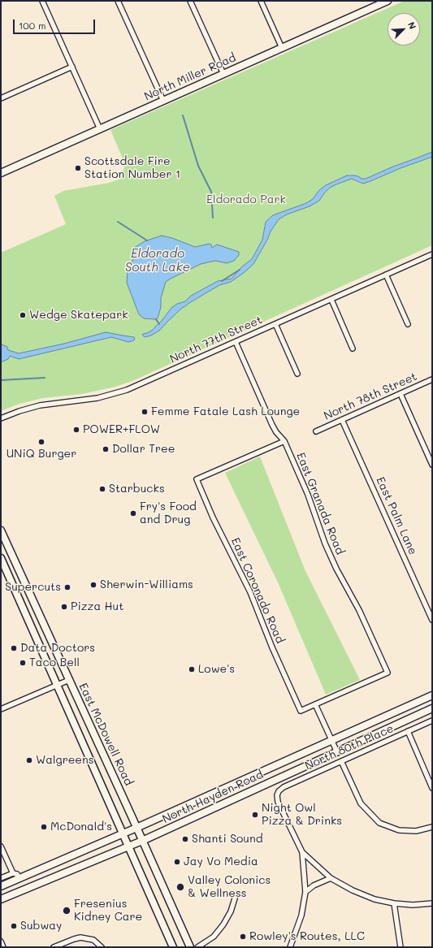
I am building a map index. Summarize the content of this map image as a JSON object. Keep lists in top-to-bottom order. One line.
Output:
{"streets":{"main road":["North Miller Road","East McDowell Road","North Hayden Road"],"street":["North 77th Street","North 78th Street","East Granada Road","East Palm Lane","East Coronado Road","North 80th Place"]},"crossings":[["North 77th Street","East Granada Road"],["North 78th Street","East Palm Lane"],["East Granada Road","East Coronado Road"],["East McDowell Road","North Hayden Road"]],"water":["Eldorado South Lake"],"parks":["Eldorado Park"],"places":["Scottsdale Fire Station Number 1","Wedge Skatepark","Femme Fatale Lash Lounge","POWER+FLOW","UNiQ Burger","Dollar Tree","Starbucks","Fry's Food and Drug","Sherwin-Williams","Supercuts","Pizza Hut","Data Doctors","Taco Bell","Lowe's","Walgreens","Night Owl Pizza & Drinks","McDonald's","Shanti Sound","Jay Vo Media","Valley Colonics & Wellness","Fresenius Kidney Care","Subway","Rowley's Routes, LLC"],"scale_bar":"100 m","north":"top right"}
